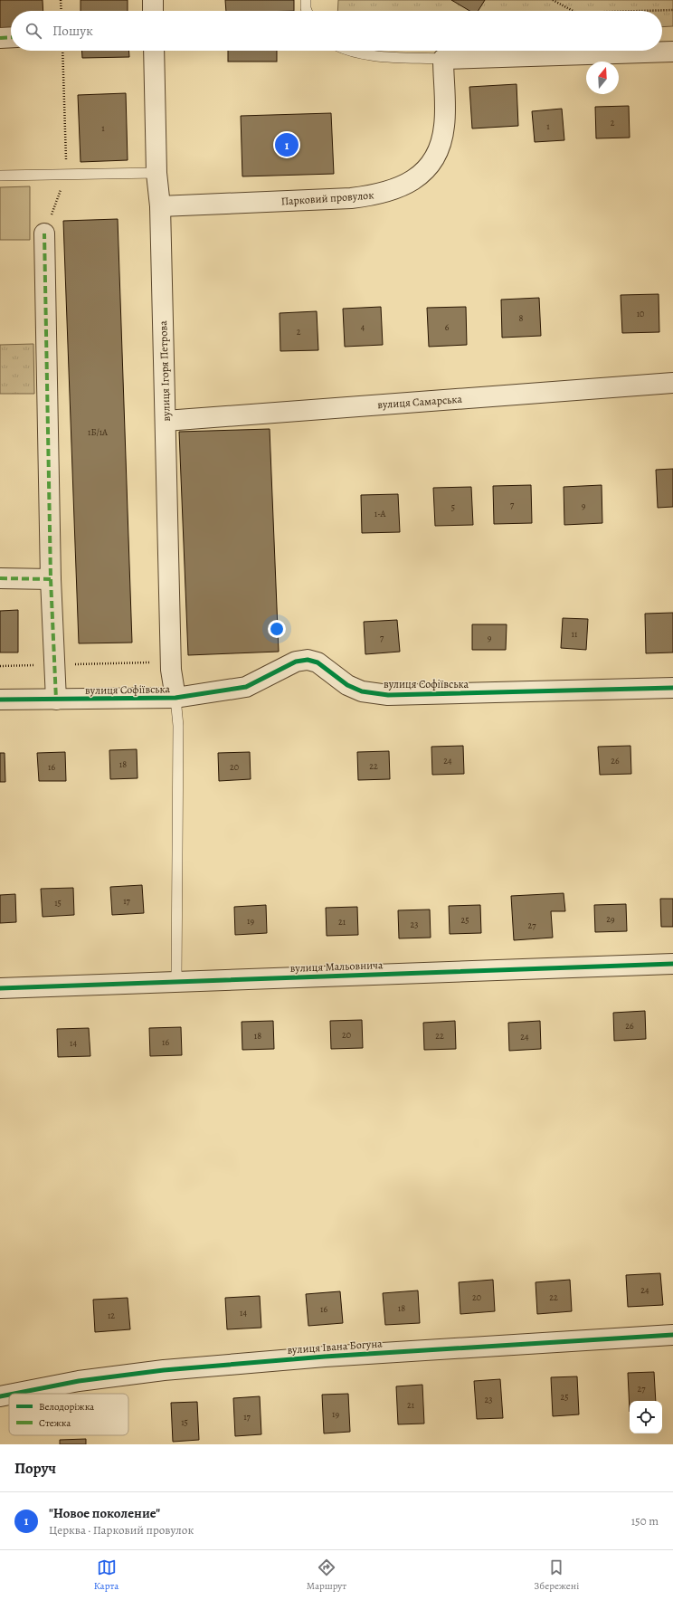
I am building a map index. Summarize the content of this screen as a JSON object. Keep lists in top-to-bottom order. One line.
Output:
{"streets":{"street":["Парковий провулок","вулиця Ігоря Петрова","вулиця Самарська","вулиця Софіївська","вулиця Мальовнича","вулиця Івана Богуна"]},"crossings":[["Парковий провулок","вулиця Ігоря Петрова"],["вулиця Ігоря Петрова","вулиця Самарська"],["вулиця Ігоря Петрова","вулиця Софіївська"]],"house_numbers":["2","1","1","10","8","4","6","2","1Б/1А","7","9","5","1-А","11","7","9","24","26","18","22","16","20","17","15","29","25","19","21","23","27","26","20","18","22","24","16","14","24","20","22","18","16","14","12","27","25","23","21","19","17","15"],"legend":["Велодоріжка","Стежка"],"north":"top","page":{"search":"Пошук","pins":"1","heading":"Поруч","list":[{"mark":"1","name":"\"Новое поколение\"","note":"Церква · Парковий провулок","value":"150 m"}],"nav":["Карта","Маршрут","Збережені"]}}
